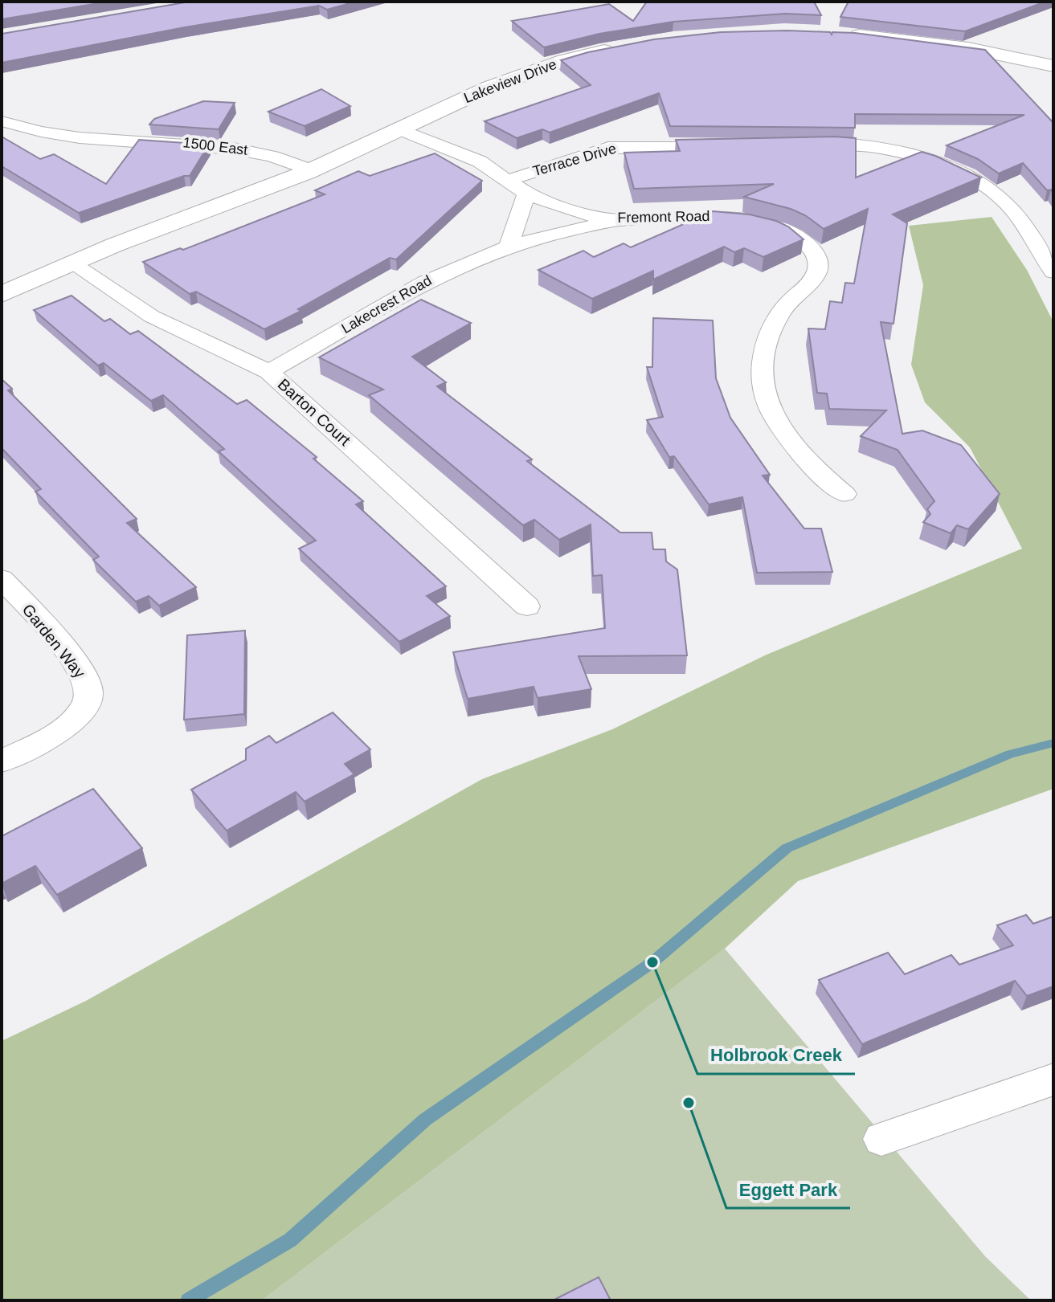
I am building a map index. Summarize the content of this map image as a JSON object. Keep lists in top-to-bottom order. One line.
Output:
{"streets":{"street":["Lakeview Drive","1500 East","Terrace Drive","Fremont Road","Lakecrest Road","Barton Court","Garden Way"]},"crossings":[["Lakeview Drive","1500 East"],["Lakeview Drive","Barton Court"],["Fremont Road","Lakecrest Road"],["Lakecrest Road","Barton Court"]],"places":["Holbrook Creek","Eggett Park"]}
